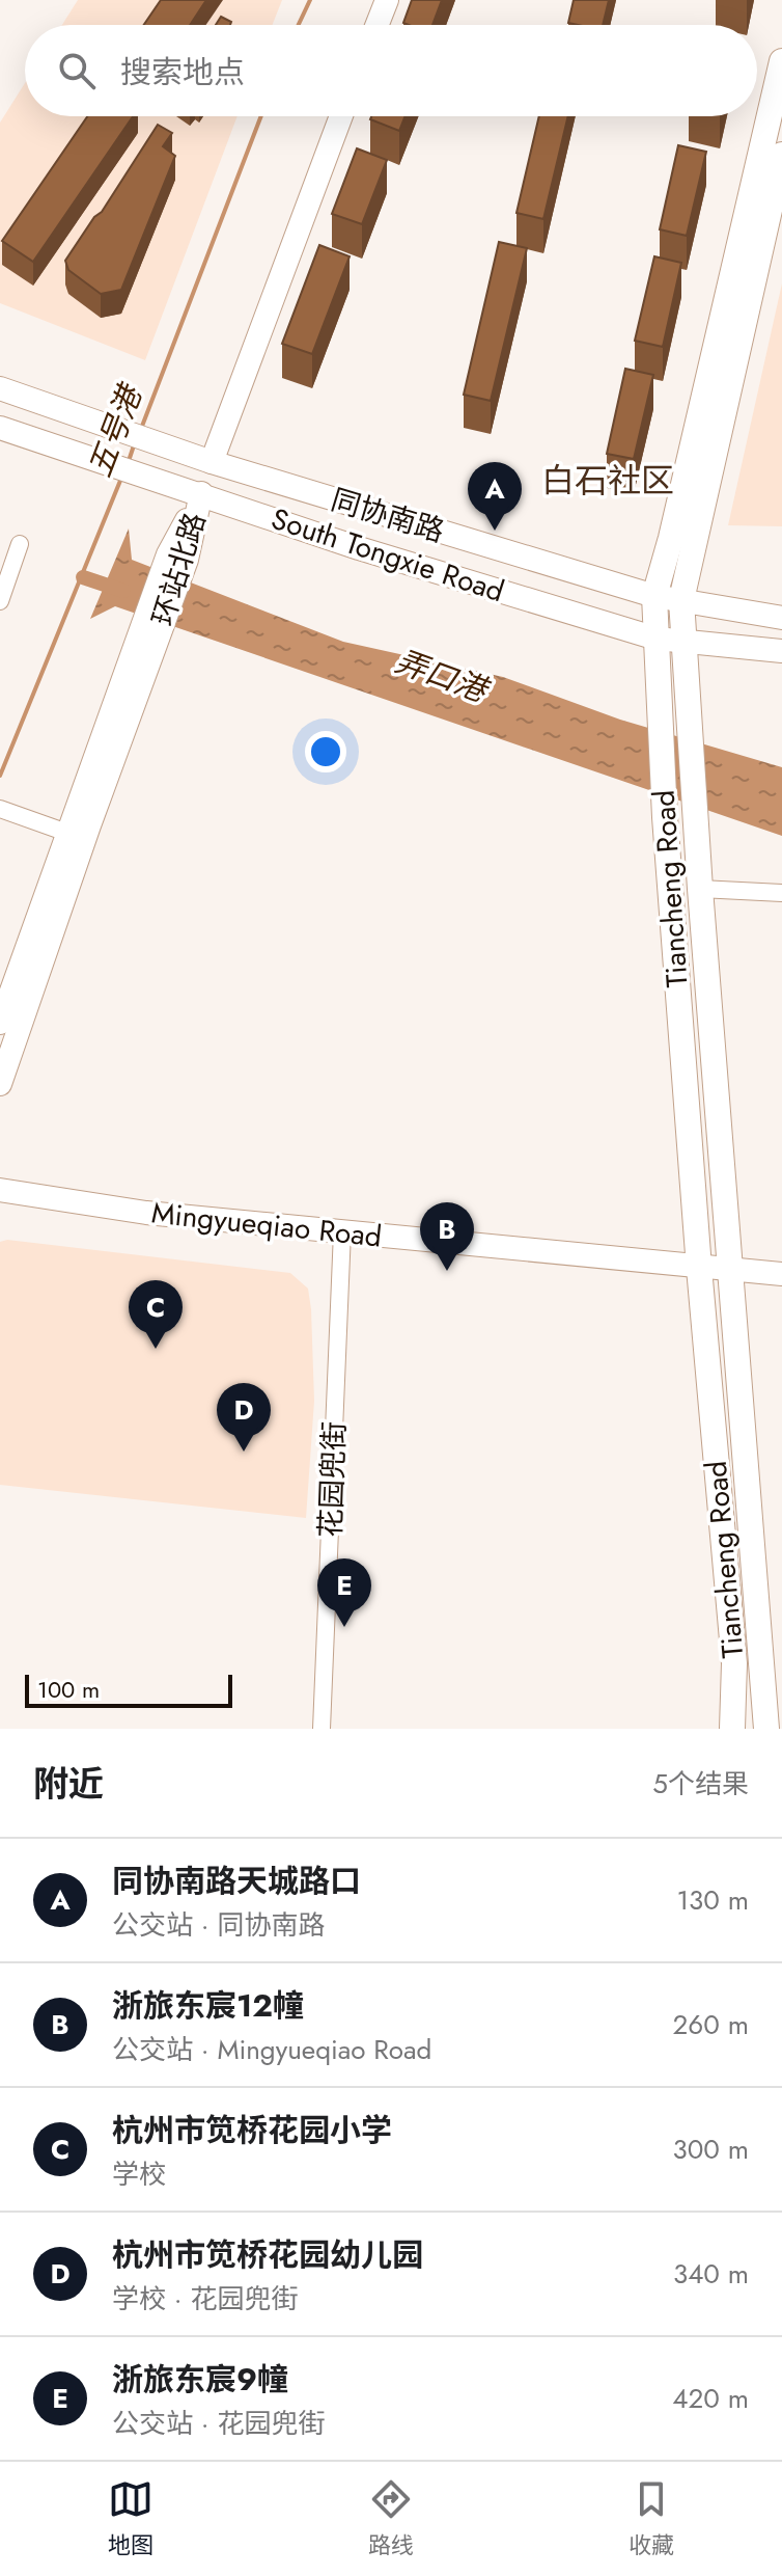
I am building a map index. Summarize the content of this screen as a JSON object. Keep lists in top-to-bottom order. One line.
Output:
{"streets":{"main road":["同协南路","South Tongxie Road","环站北路","Tiancheng Road","Mingyueqiao Road"],"street":["花园兜街"]},"crossings":[["同协南路","Tiancheng Road"],["South Tongxie Road","环站北路"],["South Tongxie Road","Tiancheng Road"],["Tiancheng Road","Mingyueqiao Road"],["Mingyueqiao Road","花园兜街"]],"districts":["白石社区"],"water":["五号港","弄口港"],"scale_bar":"100 m","page":{"search":"搜索地点","pins":["A","B","C","D","E"],"scale":"100 m","heading":["附近","5个结果"],"list":[{"mark":"A","name":"同协南路天城路口","note":"公交站 · 同协南路","value":"130 m"},{"mark":"B","name":"浙旅东宸12幢","note":"公交站 · Mingyueqiao Road","value":"260 m"},{"mark":"C","name":"杭州市笕桥花园小学","note":"学校","value":"300 m"},{"mark":"D","name":"杭州市笕桥花园幼儿园","note":"学校 · 花园兜街","value":"340 m"},{"mark":"E","name":"浙旅东宸9幢","note":"公交站 · 花园兜街","value":"420 m"}],"nav":["地图","路线","收藏"]}}
